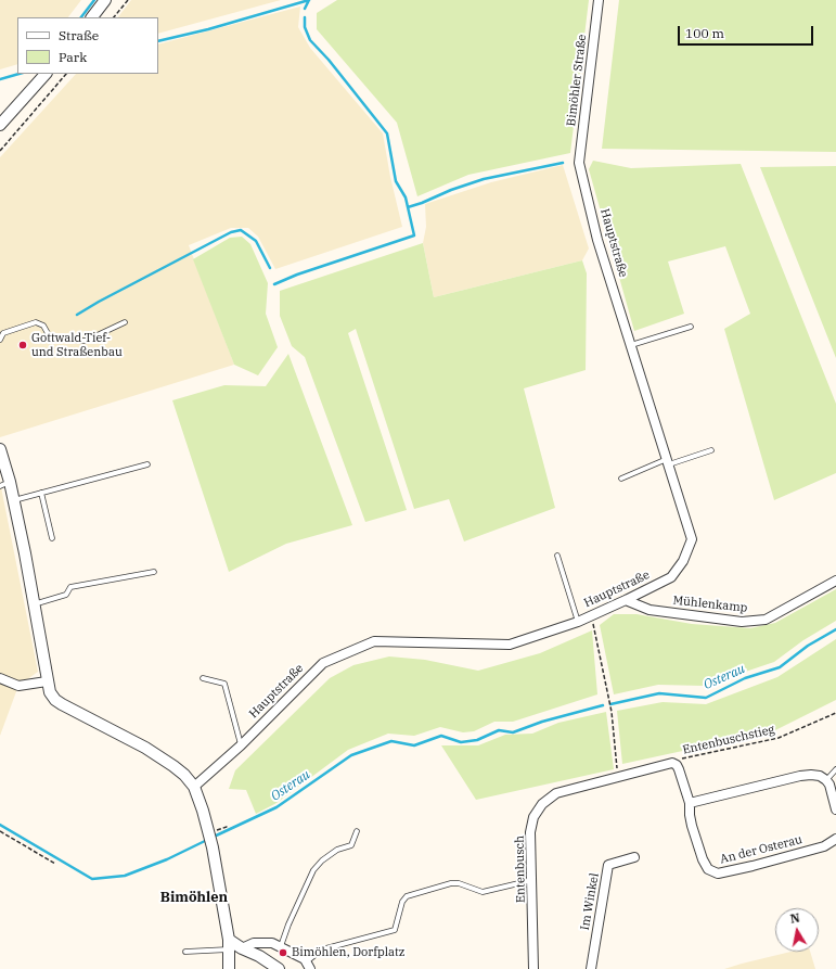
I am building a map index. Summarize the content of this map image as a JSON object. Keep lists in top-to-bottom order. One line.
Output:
{"streets":{"street":["Bimöhler Straße","Hauptstraße","Mühlenkamp","An der Osterau","Entenbusch","Im Winkel"],"path":["Entenbuschstieg"]},"crossings":[["Bimöhler Straße","Hauptstraße"],["Hauptstraße","Mühlenkamp"],["Entenbuschstieg","An der Osterau"],["Entenbuschstieg","Entenbusch"],["An der Osterau","Entenbusch"]],"districts":["Bimöhlen"],"water":["Osterau"],"places":["Gottwald Tief- und Straßenbau","Bimöhlen, Dorfplatz"],"legend":["Straße","Park"],"scale_bar":"100 m","north":"top"}
